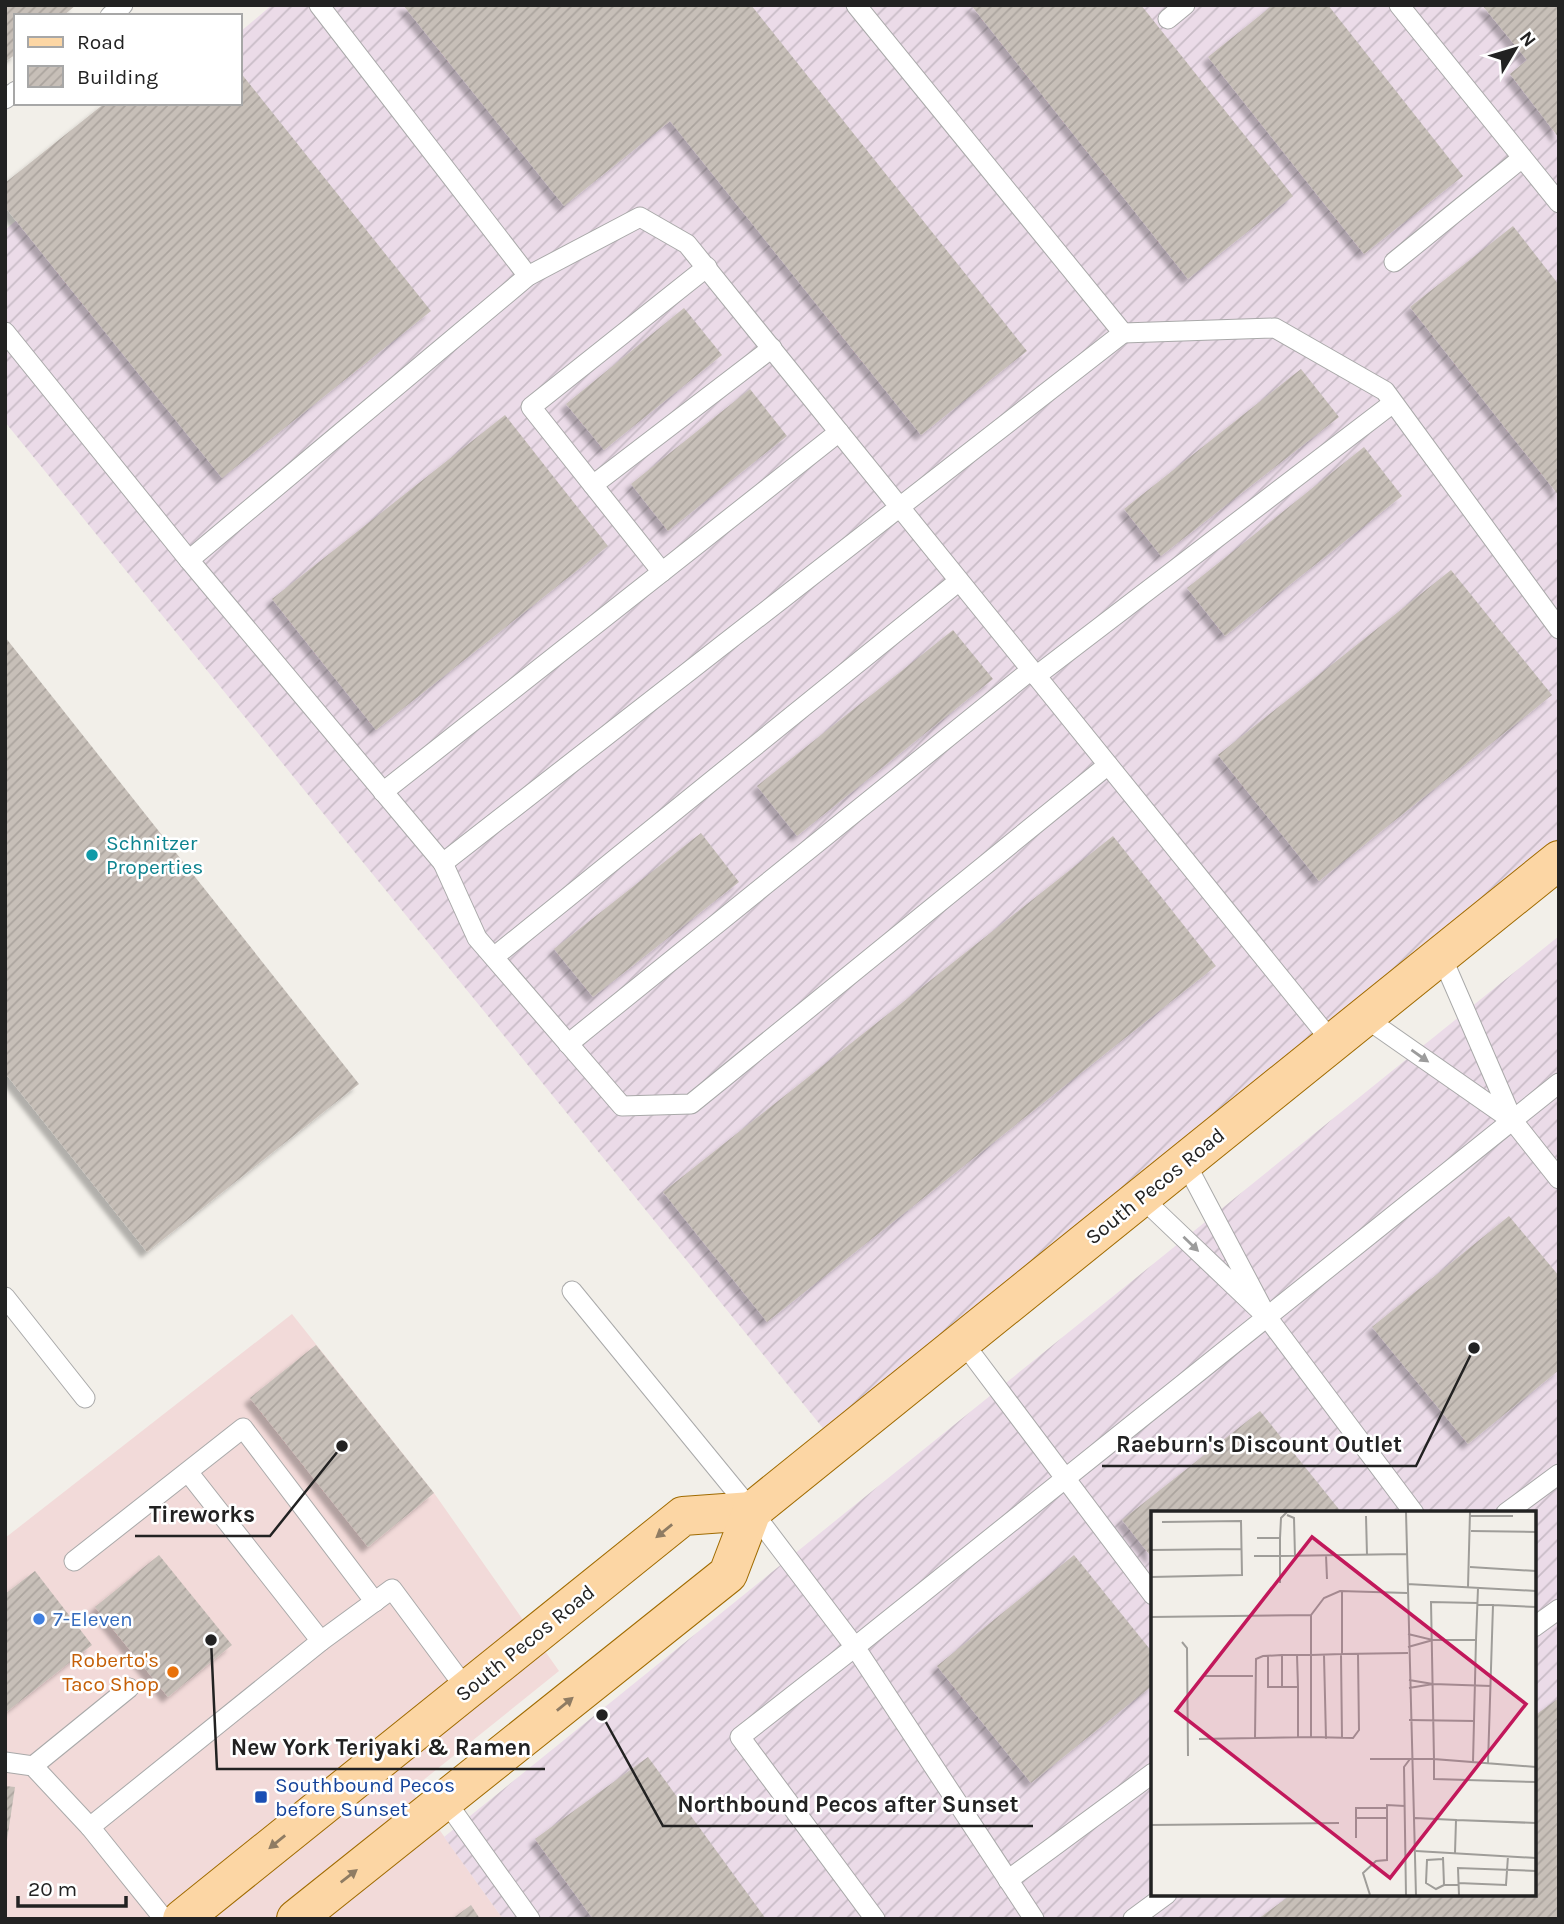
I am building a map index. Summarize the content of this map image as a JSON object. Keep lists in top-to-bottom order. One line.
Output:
{"streets":{"main road":["South Pecos Road"]},"places":{"other":["Schnitzer Properties","Raeburn's Discount Outlet","Tireworks","7-Eleven","New York Teriyaki & Ramen","Roberto's Taco Shop","Northbound Pecos after Sunset"],"transit":["Southbound Pecos before Sunset"]},"legend":["Road","Building"],"scale_bar":"20 m","north":"top right"}
